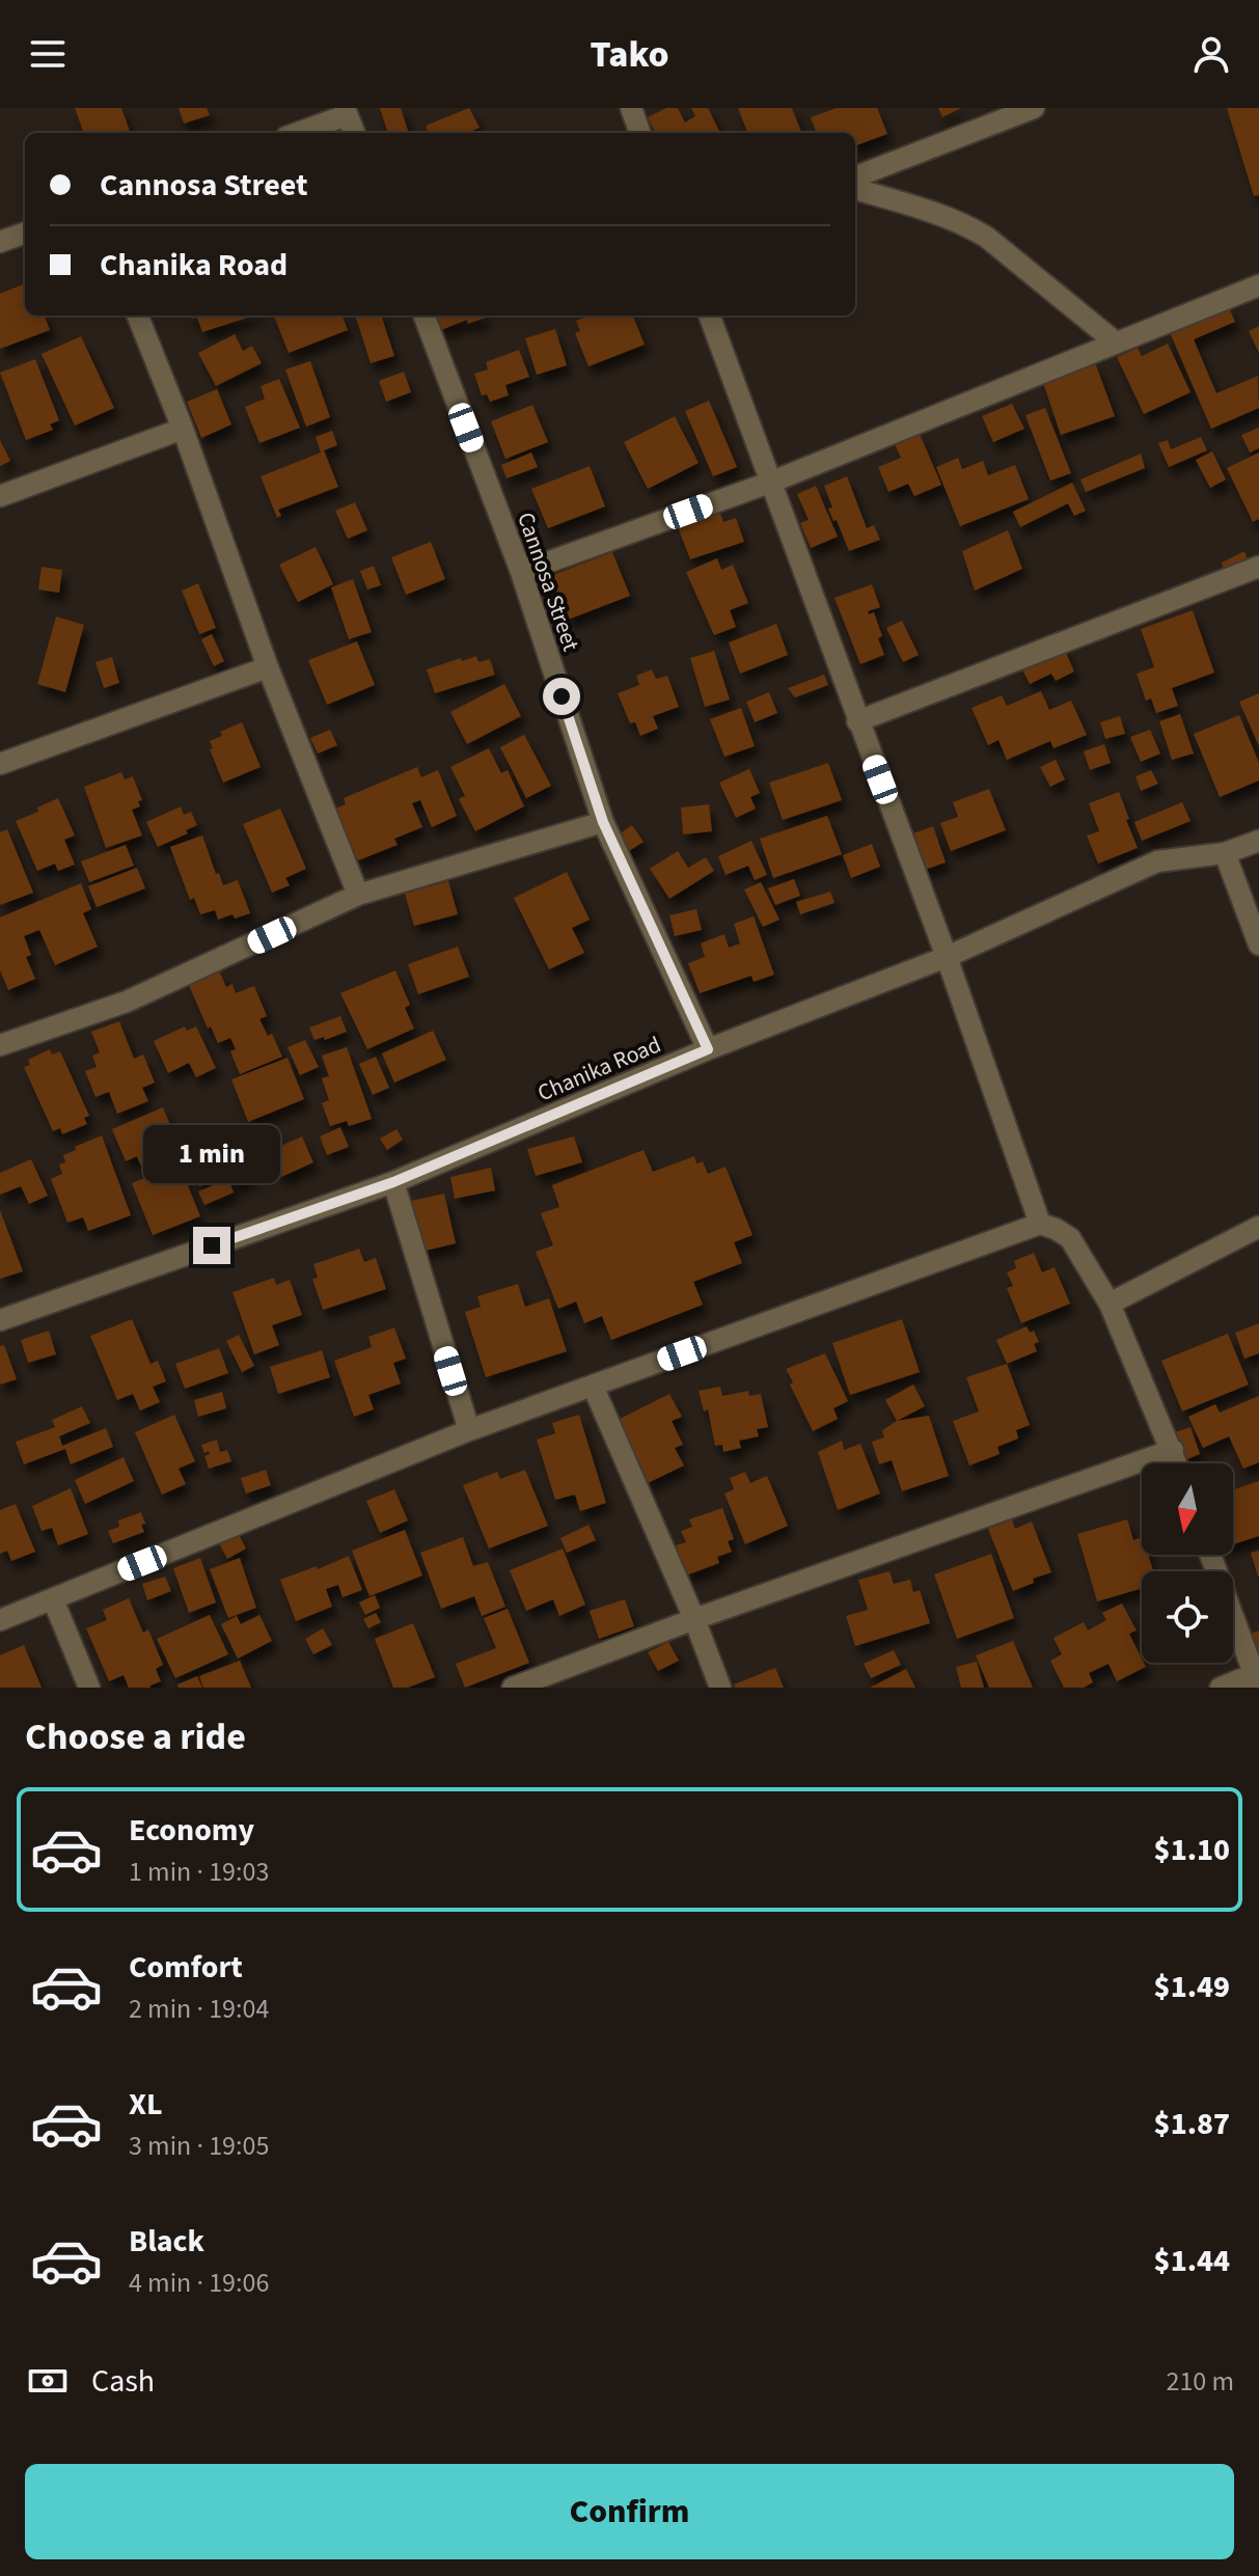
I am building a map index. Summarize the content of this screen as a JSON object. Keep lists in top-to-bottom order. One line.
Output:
{"streets":{"street":["Cannosa Street","Chanika Road"]},"crossings":[["Cannosa Street","Chanika Road"]],"north":"bottom","page":{"header":"Tako","banner":["Cannosa Street","Chanika Road"],"bubble":"1 min","heading":"Choose a ride","list":[{"name":"Economy","note":"1 min · 19:03","value":"$1.10"},{"name":"Comfort","note":"2 min · 19:04","value":"$1.49"},{"name":"XL","note":"3 min · 19:05","value":"$1.87"},{"name":"Black","note":"4 min · 19:06","value":"$1.44"}],"pay":["Cash","210 m"],"buttons":"Confirm"}}
